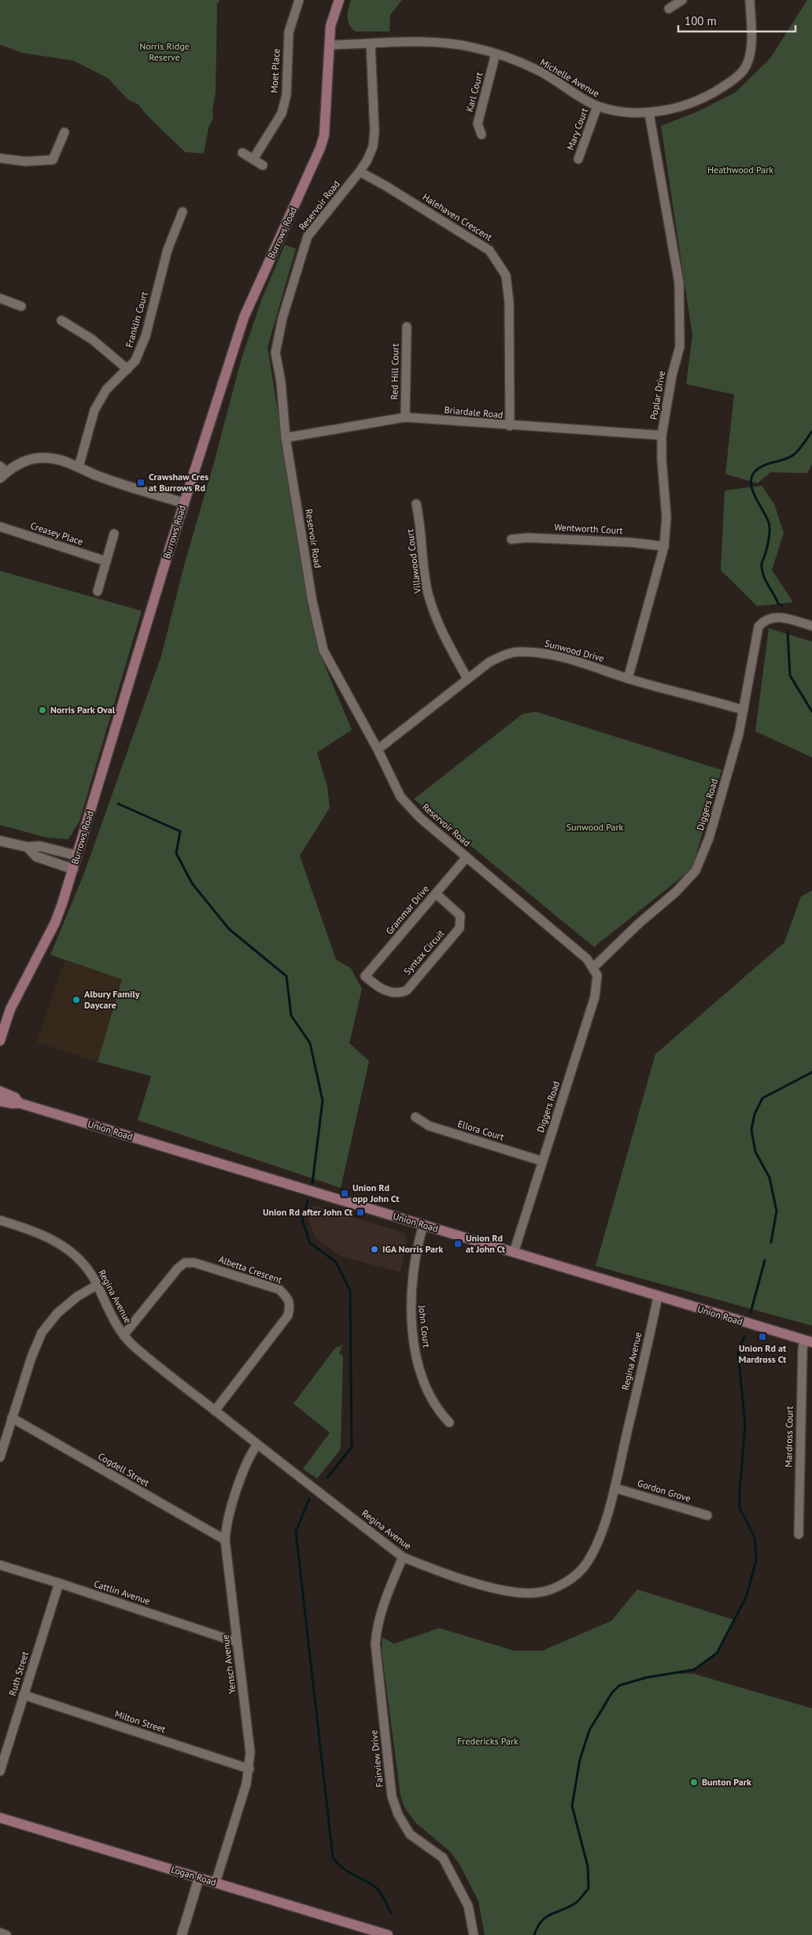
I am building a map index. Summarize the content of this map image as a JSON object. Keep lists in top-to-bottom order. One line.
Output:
{"streets":{"main road":["Burrows Road","Union Road","Logan Road"],"street":["Moet Place","Michelle Avenue","Karl Court","Mary Court","Reservoir Road","Halehaven Crescent","Franklin Court","Red Hill Court","Poplar Drive","Briardale Road","Wentworth Court","Creasey Place","Villawood Court","Sunwood Drive","Diggers Road","Grammar Drive","Syntax Circuit","Ellora Court","Albetta Crescent","Regina Avenue","John Court","Mardross Court","Cogdell Street","Gordon Grove","Cattlin Avenue","Yensch Avenue","Ruth Street","Milton Street","Fairview Drive"]},"crossings":[["Michelle Avenue","Karl Court"],["Michelle Avenue","Mary Court"],["Michelle Avenue","Reservoir Road"],["Michelle Avenue","Burrows Road"],["Michelle Avenue","Poplar Drive"],["Reservoir Road","Halehaven Crescent"],["Reservoir Road","Briardale Road"],["Reservoir Road","Sunwood Drive"],["Reservoir Road","Diggers Road"],["Reservoir Road","Grammar Drive"],["Halehaven Crescent","Briardale Road"],["Red Hill Court","Briardale Road"],["Poplar Drive","Briardale Road"],["Poplar Drive","Wentworth Court"],["Poplar Drive","Sunwood Drive"],["Villawood Court","Sunwood Drive"],["Sunwood Drive","Diggers Road"],["Diggers Road","Union Road"],["Diggers Road","Ellora Court"],["Grammar Drive","Syntax Circuit"],["Union Road","Regina Avenue"],["Union Road","John Court"],["Union Road","Mardross Court"],["Albetta Crescent","Regina Avenue"],["Regina Avenue","Gordon Grove"],["Regina Avenue","Yensch Avenue"],["Regina Avenue","Fairview Drive"],["Cogdell Street","Yensch Avenue"],["Cattlin Avenue","Yensch Avenue"],["Cattlin Avenue","Ruth Street"],["Yensch Avenue","Milton Street"],["Yensch Avenue","Logan Road"],["Ruth Street","Milton Street"]],"parks":["Norris Ridge Reserve","Heathwood Park","Sunwood Park","Fredericks Park"],"places":{"transit":["Crawshaw Cres at Burrows Rd","Union Rd opp John Ct","Union Rd after John Ct","Union Rd at John Ct","Union Rd at Mardross Ct"],"other":["Norris Park Oval","Albury Family Daycare","IGA Norris Park","Bunton Park"]},"scale_bar":"100 m"}
